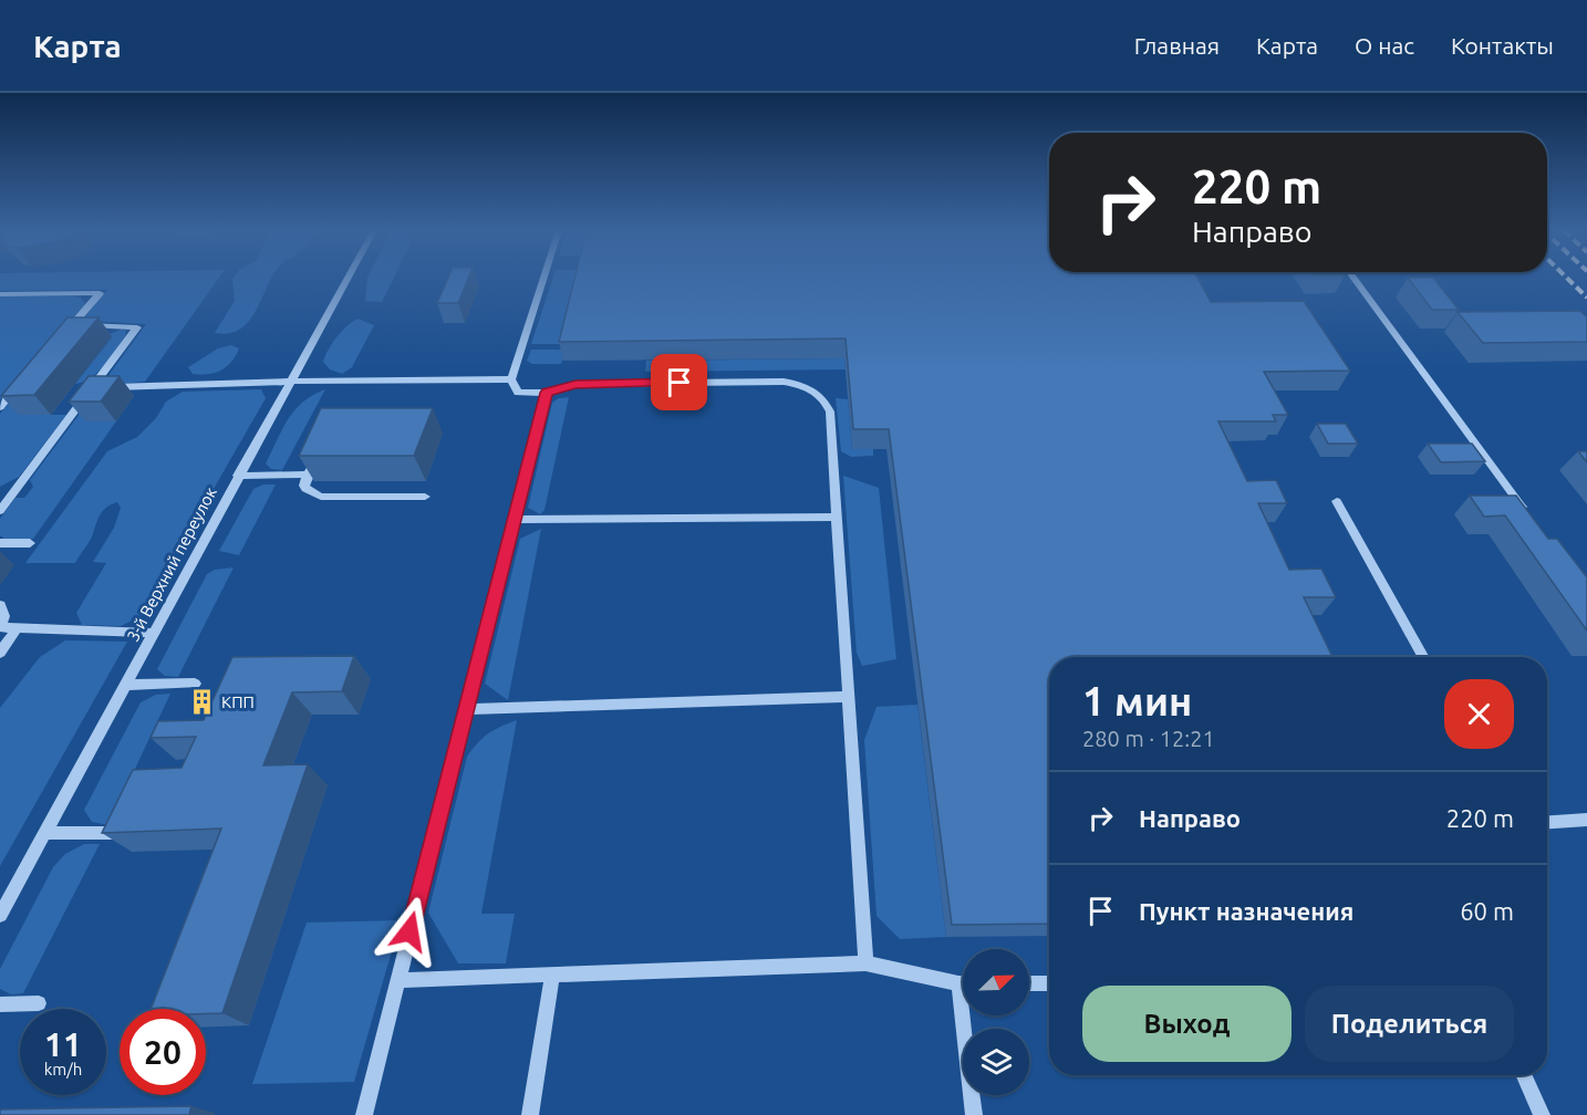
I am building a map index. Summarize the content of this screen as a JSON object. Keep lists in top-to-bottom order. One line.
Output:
{"streets":{"street":["3-й Верхний переулок"]},"places":{"building":["КПП"]},"north":"top right","page":{"header":"Карта","nav":["Главная","Карта","О нас","Контакты"],"turn":["220 m","Направо"],"heading":["1 мин","280 m · 12:21"],"list":[{"name":"Направо","value":"220 m"},{"name":"Пункт назначения","value":"60 m"}],"buttons":["Выход","Поделиться"],"speed":"11 km/h","limit":"20"}}
